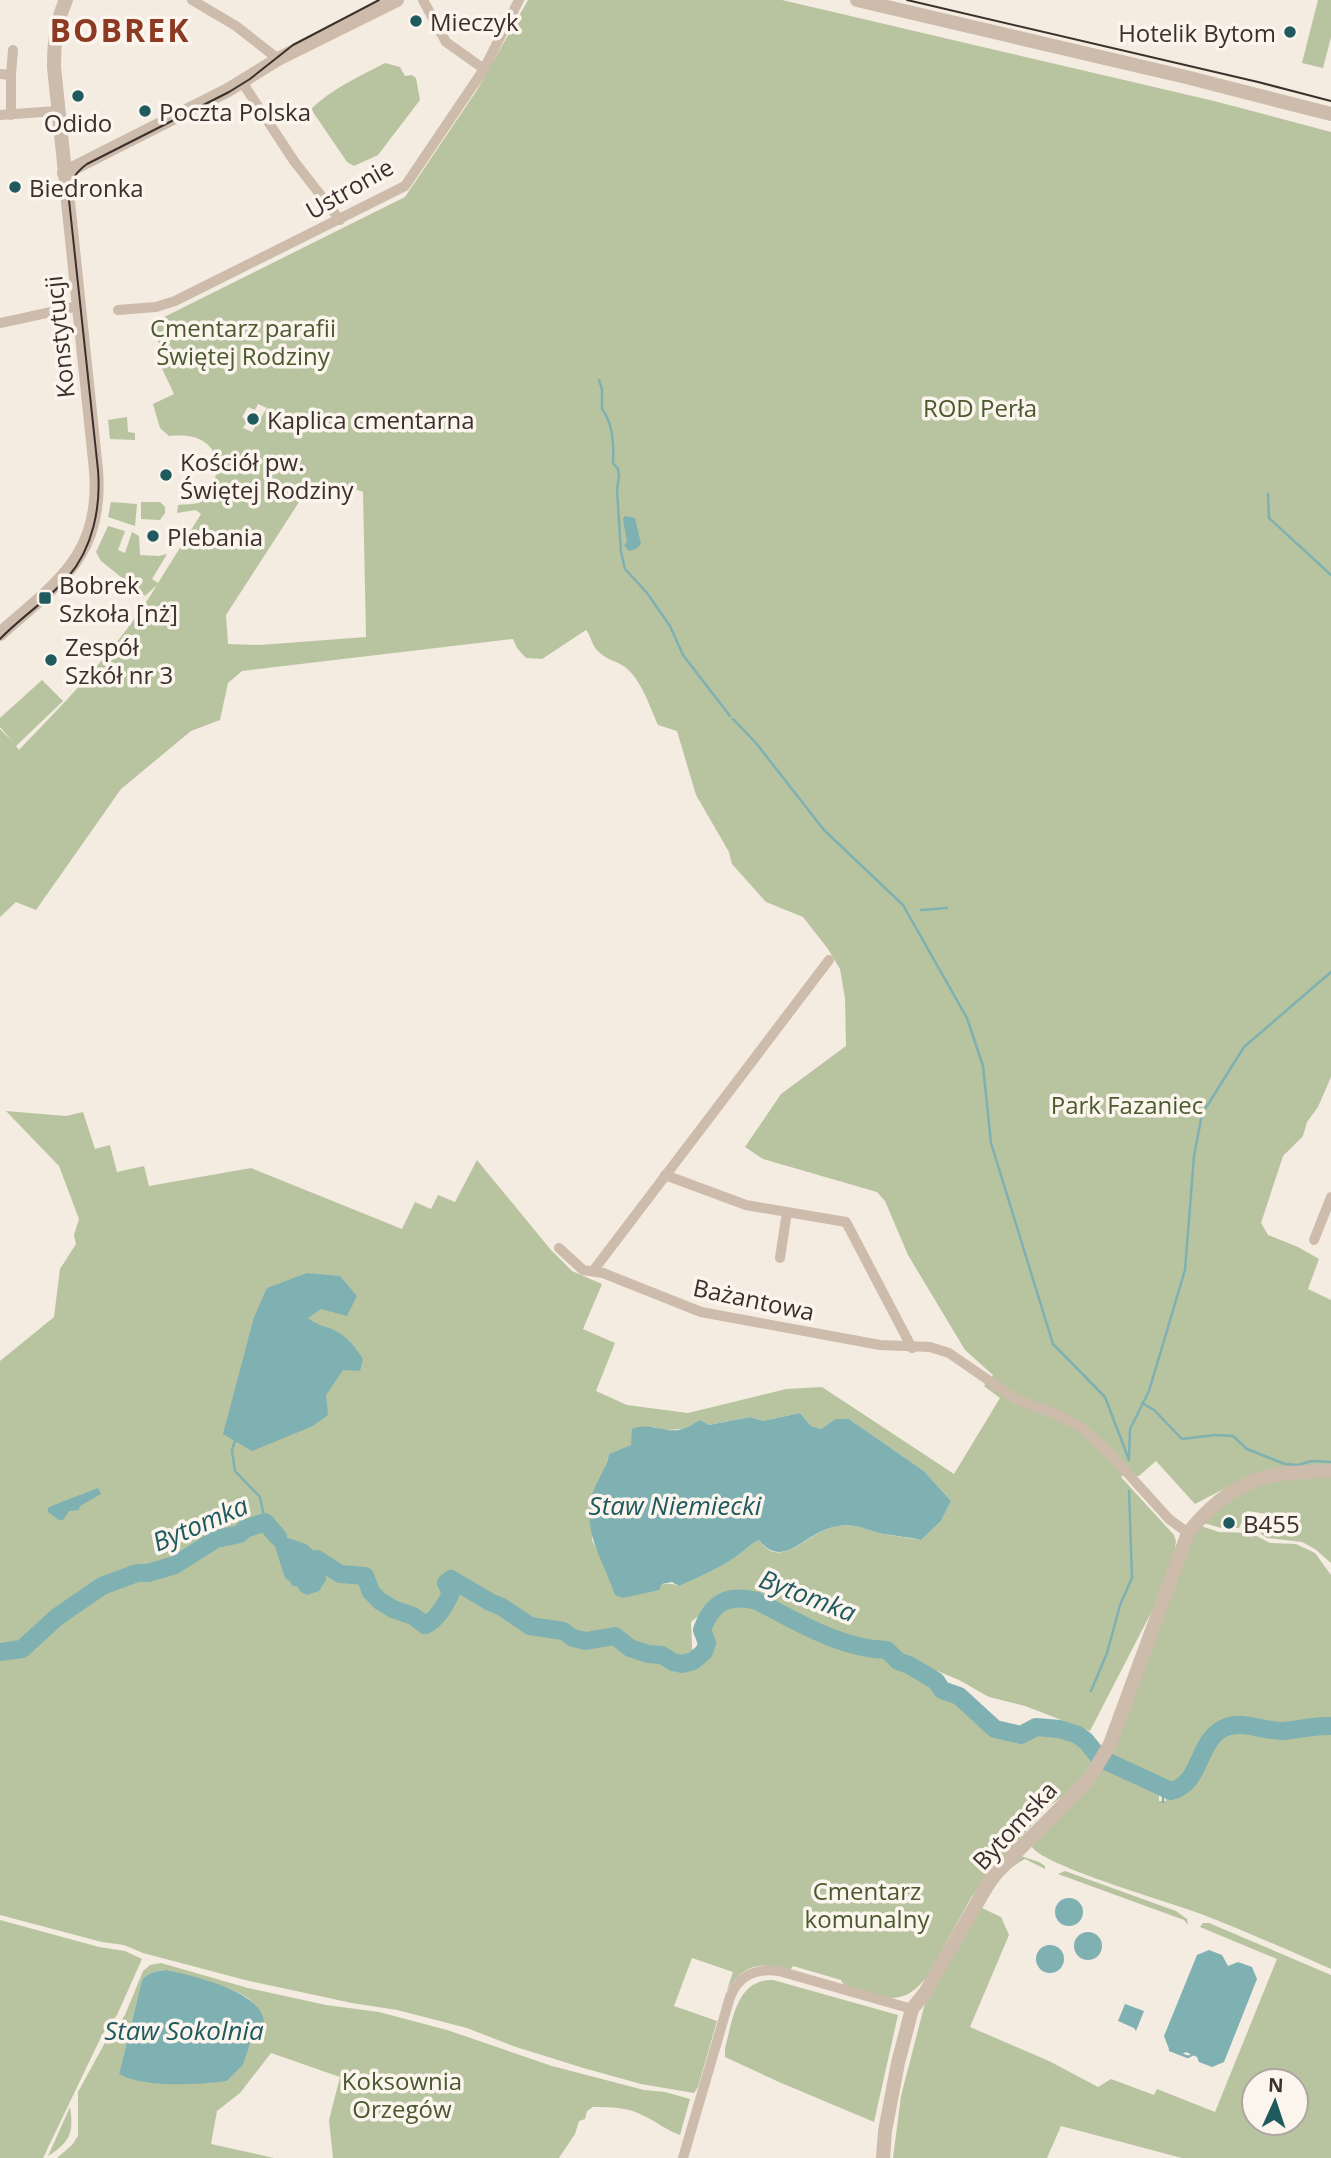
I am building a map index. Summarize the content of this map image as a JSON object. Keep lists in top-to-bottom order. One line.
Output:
{"streets":{"street":["Ustronie","Konstytucji","Bażantowa","Bytomska"]},"crossings":[["Bażantowa","Bytomska"]],"districts":["BOBREK"],"water":["Staw Niemiecki","Bytomka","Staw Sokolnia"],"parks":["Cmentarz parafii Świętej Rodziny","ROD Perła","Park Fazaniec","Cmentarz komunalny","Koksownia Orzegów"],"places":{"other":["Mieczyk","Hotelik Bytom","Odido","Poczta Polska","Biedronka","Kaplica cmentarna","Kościół pw. Świętej Rodziny","Plebania","Zespół Szkół nr 3","B455"],"transit":["Bobrek Szkoła [nż]"]},"north":"top"}
